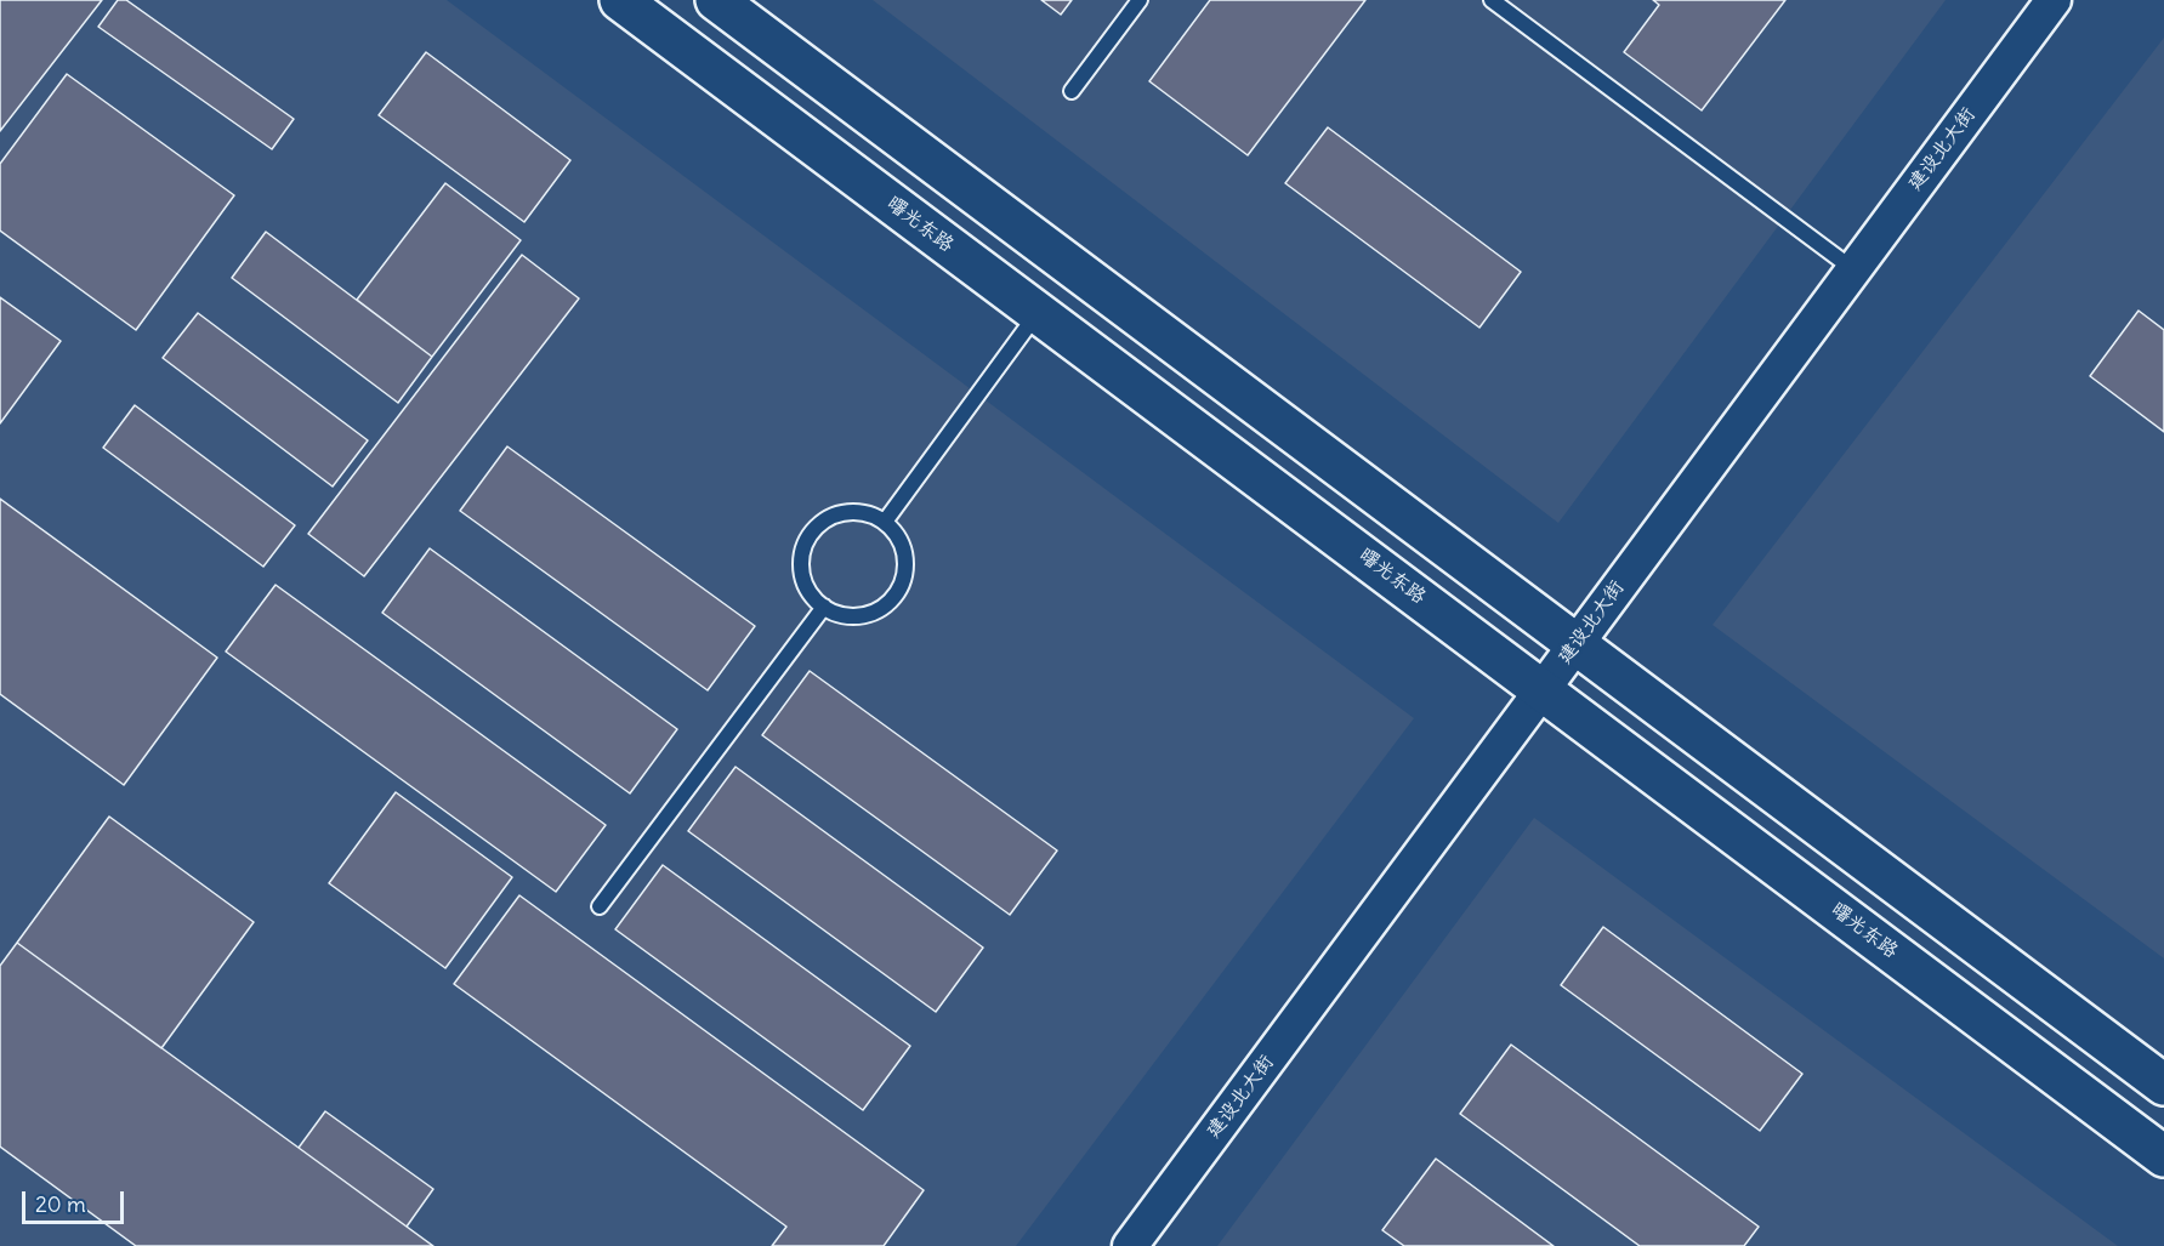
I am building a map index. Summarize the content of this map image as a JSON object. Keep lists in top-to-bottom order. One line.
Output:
{"streets":{"main road":["曙光东路"],"street":["建设北大街"]},"crossings":[["建设北大街","曙光东路"]],"scale_bar":"20 m"}
